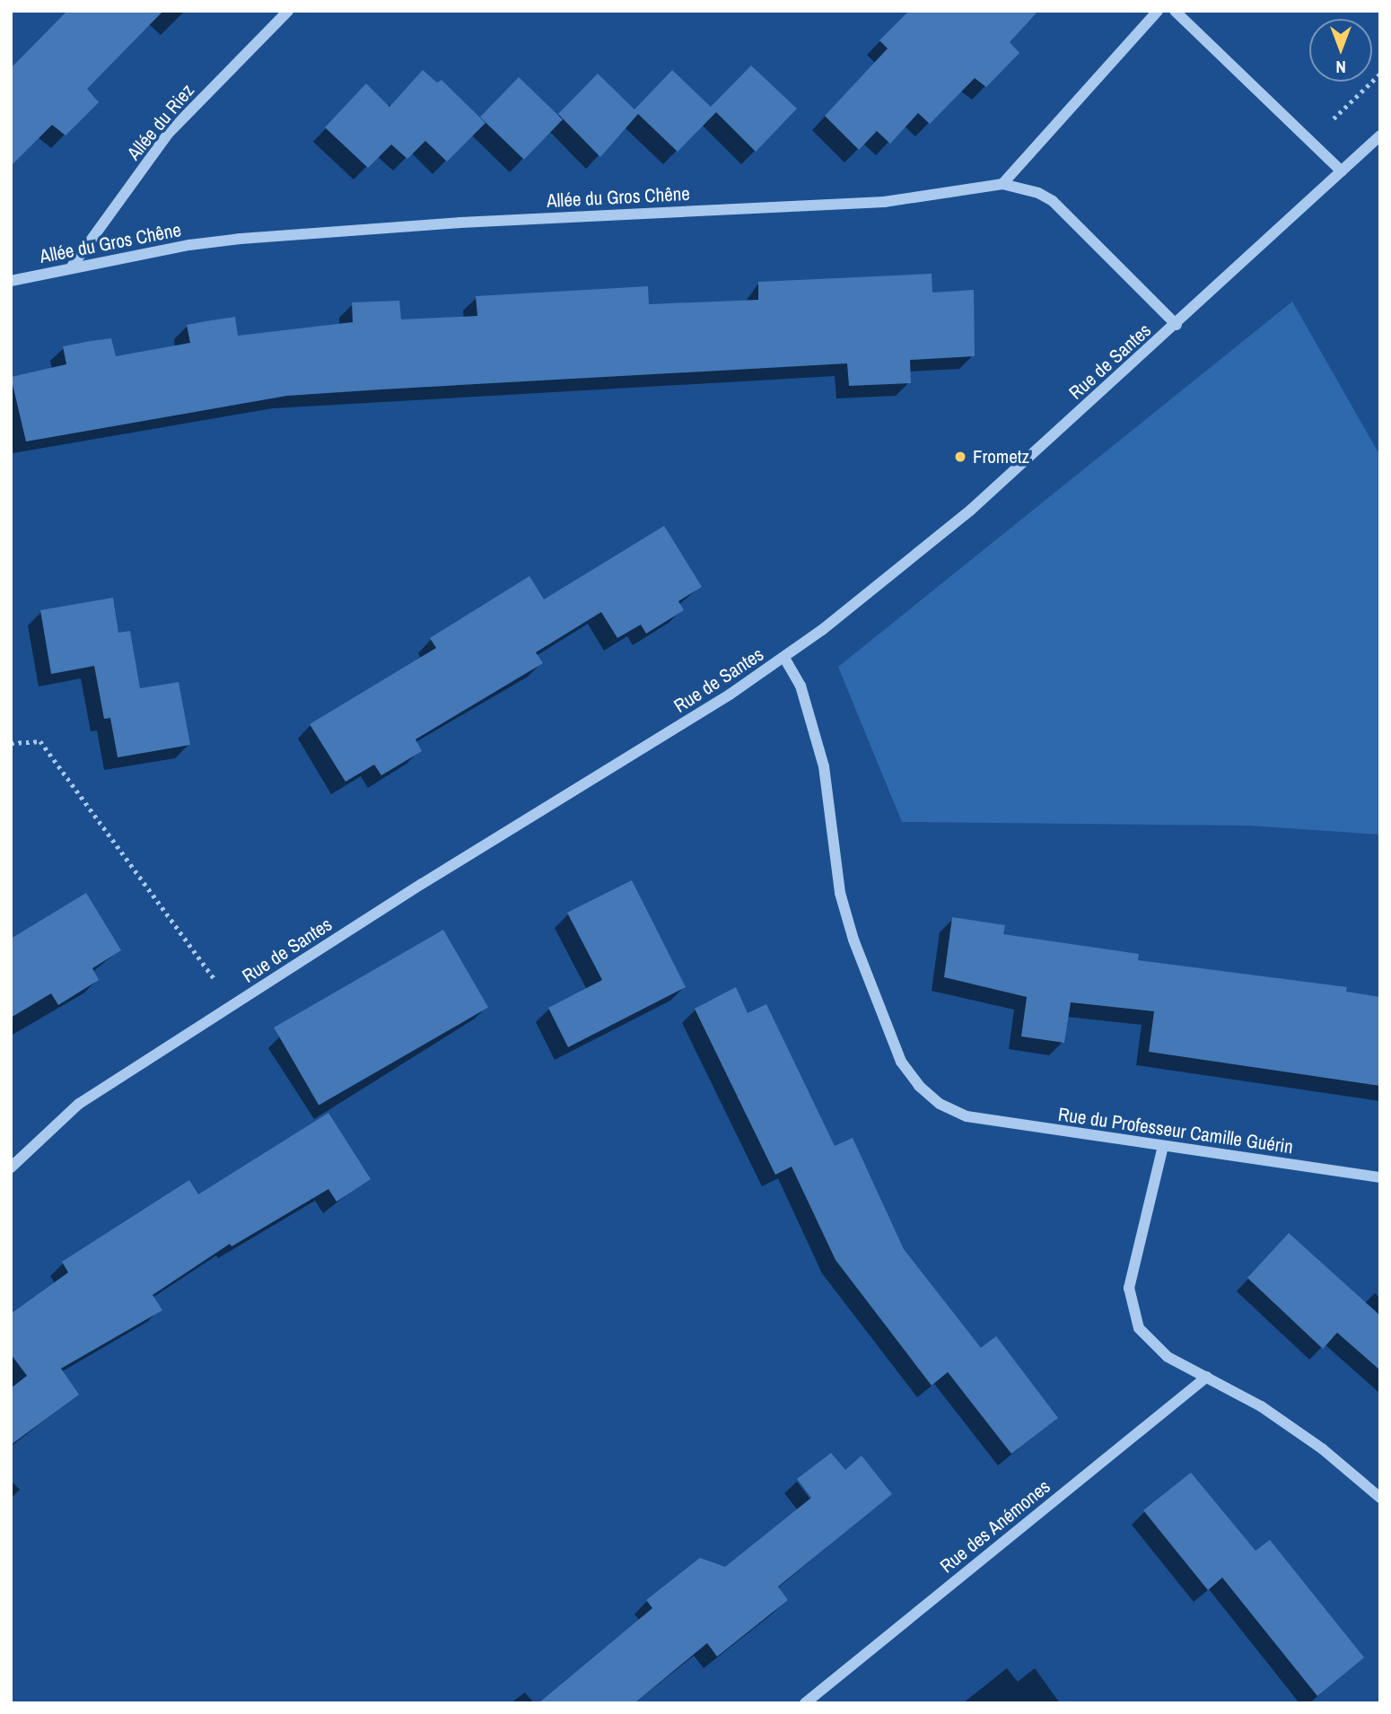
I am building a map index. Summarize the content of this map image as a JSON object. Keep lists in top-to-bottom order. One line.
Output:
{"streets":{"street":["Allée du Riez","Allée du Gros Chêne","Rue de Santes","Rue du Professeur Camille Guérin","Rue des Anémones"]},"crossings":[["Allée du Riez","Allée du Gros Chêne"],["Allée du Gros Chêne","Rue de Santes"],["Rue de Santes","Rue du Professeur Camille Guérin"]],"places":["Frometz"],"north":"bottom"}
